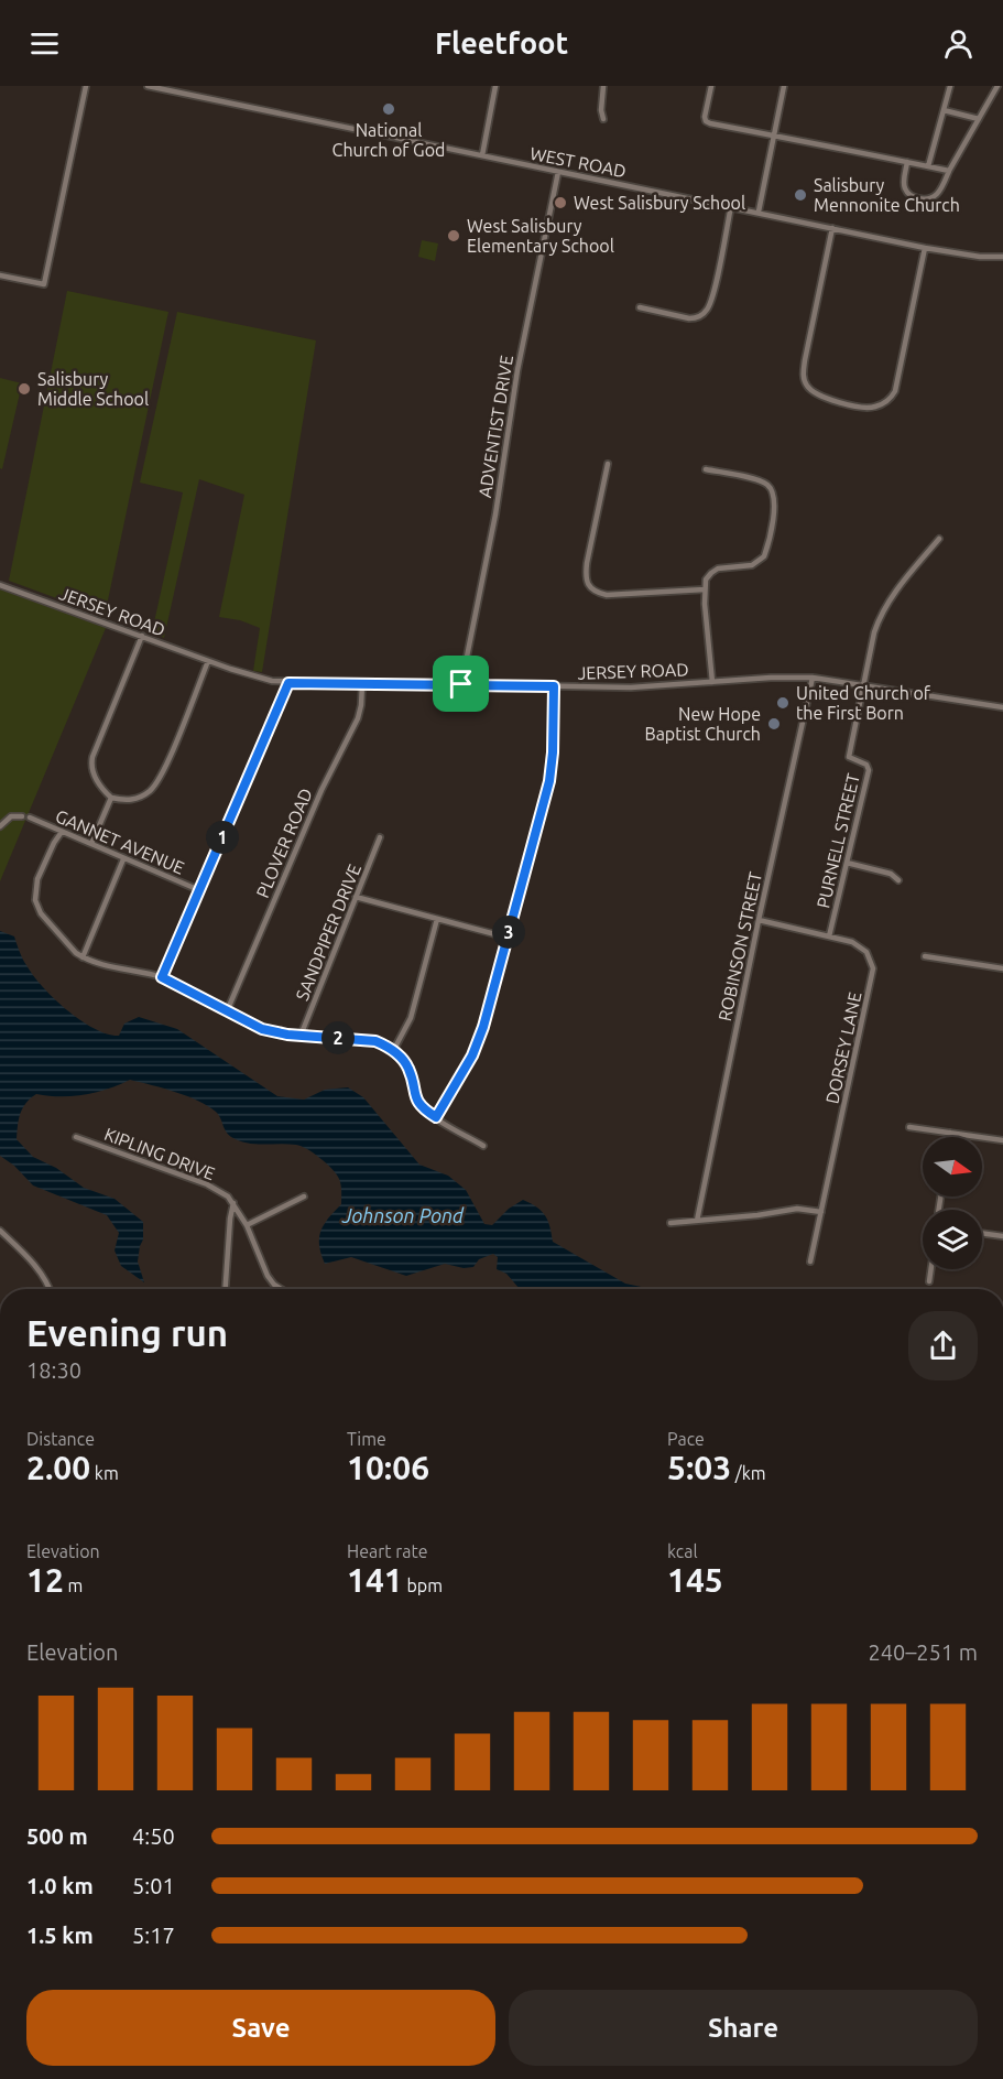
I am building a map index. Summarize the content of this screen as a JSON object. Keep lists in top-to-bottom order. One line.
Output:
{"streets":{"street":["WEST ROAD","ADVENTIST DRIVE","JERSEY ROAD","PURNELL STREET","GANNET AVENUE","PLOVER ROAD","SANDPIPER DRIVE","ROBINSON STREET","DORSEY LANE","KIPLING DRIVE"]},"crossings":[["WEST ROAD","ADVENTIST DRIVE"],["ADVENTIST DRIVE","JERSEY ROAD"],["JERSEY ROAD","PURNELL STREET"],["JERSEY ROAD","PLOVER ROAD"],["JERSEY ROAD","ROBINSON STREET"],["PURNELL STREET","DORSEY LANE"],["ROBINSON STREET","DORSEY LANE"]],"water":["Johnson Pond"],"places":["National Church of God","Salisbury Mennonite Church","West Salisbury School","West Salisbury Elementary School","Salisbury Middle School","United Church of the First Born","New Hope Baptist Church"],"north":"right","page":{"header":"Fleetfoot","pins":["1","3","2"],"heading":["Evening run","18:30"],"stats":[["Distance","2.00 km"],["Time","10:06"],["Pace","5:03 /km"],["Elevation","12 m"],["Heart rate","141 bpm"],["kcal","145"]],"chart":["Elevation","240–251 m"],"list":[{"name":"500 m","note":"4:50"},{"name":"1.0 km","note":"5:01"},{"name":"1.5 km","note":"5:17"}],"buttons":["Save","Share"]}}
